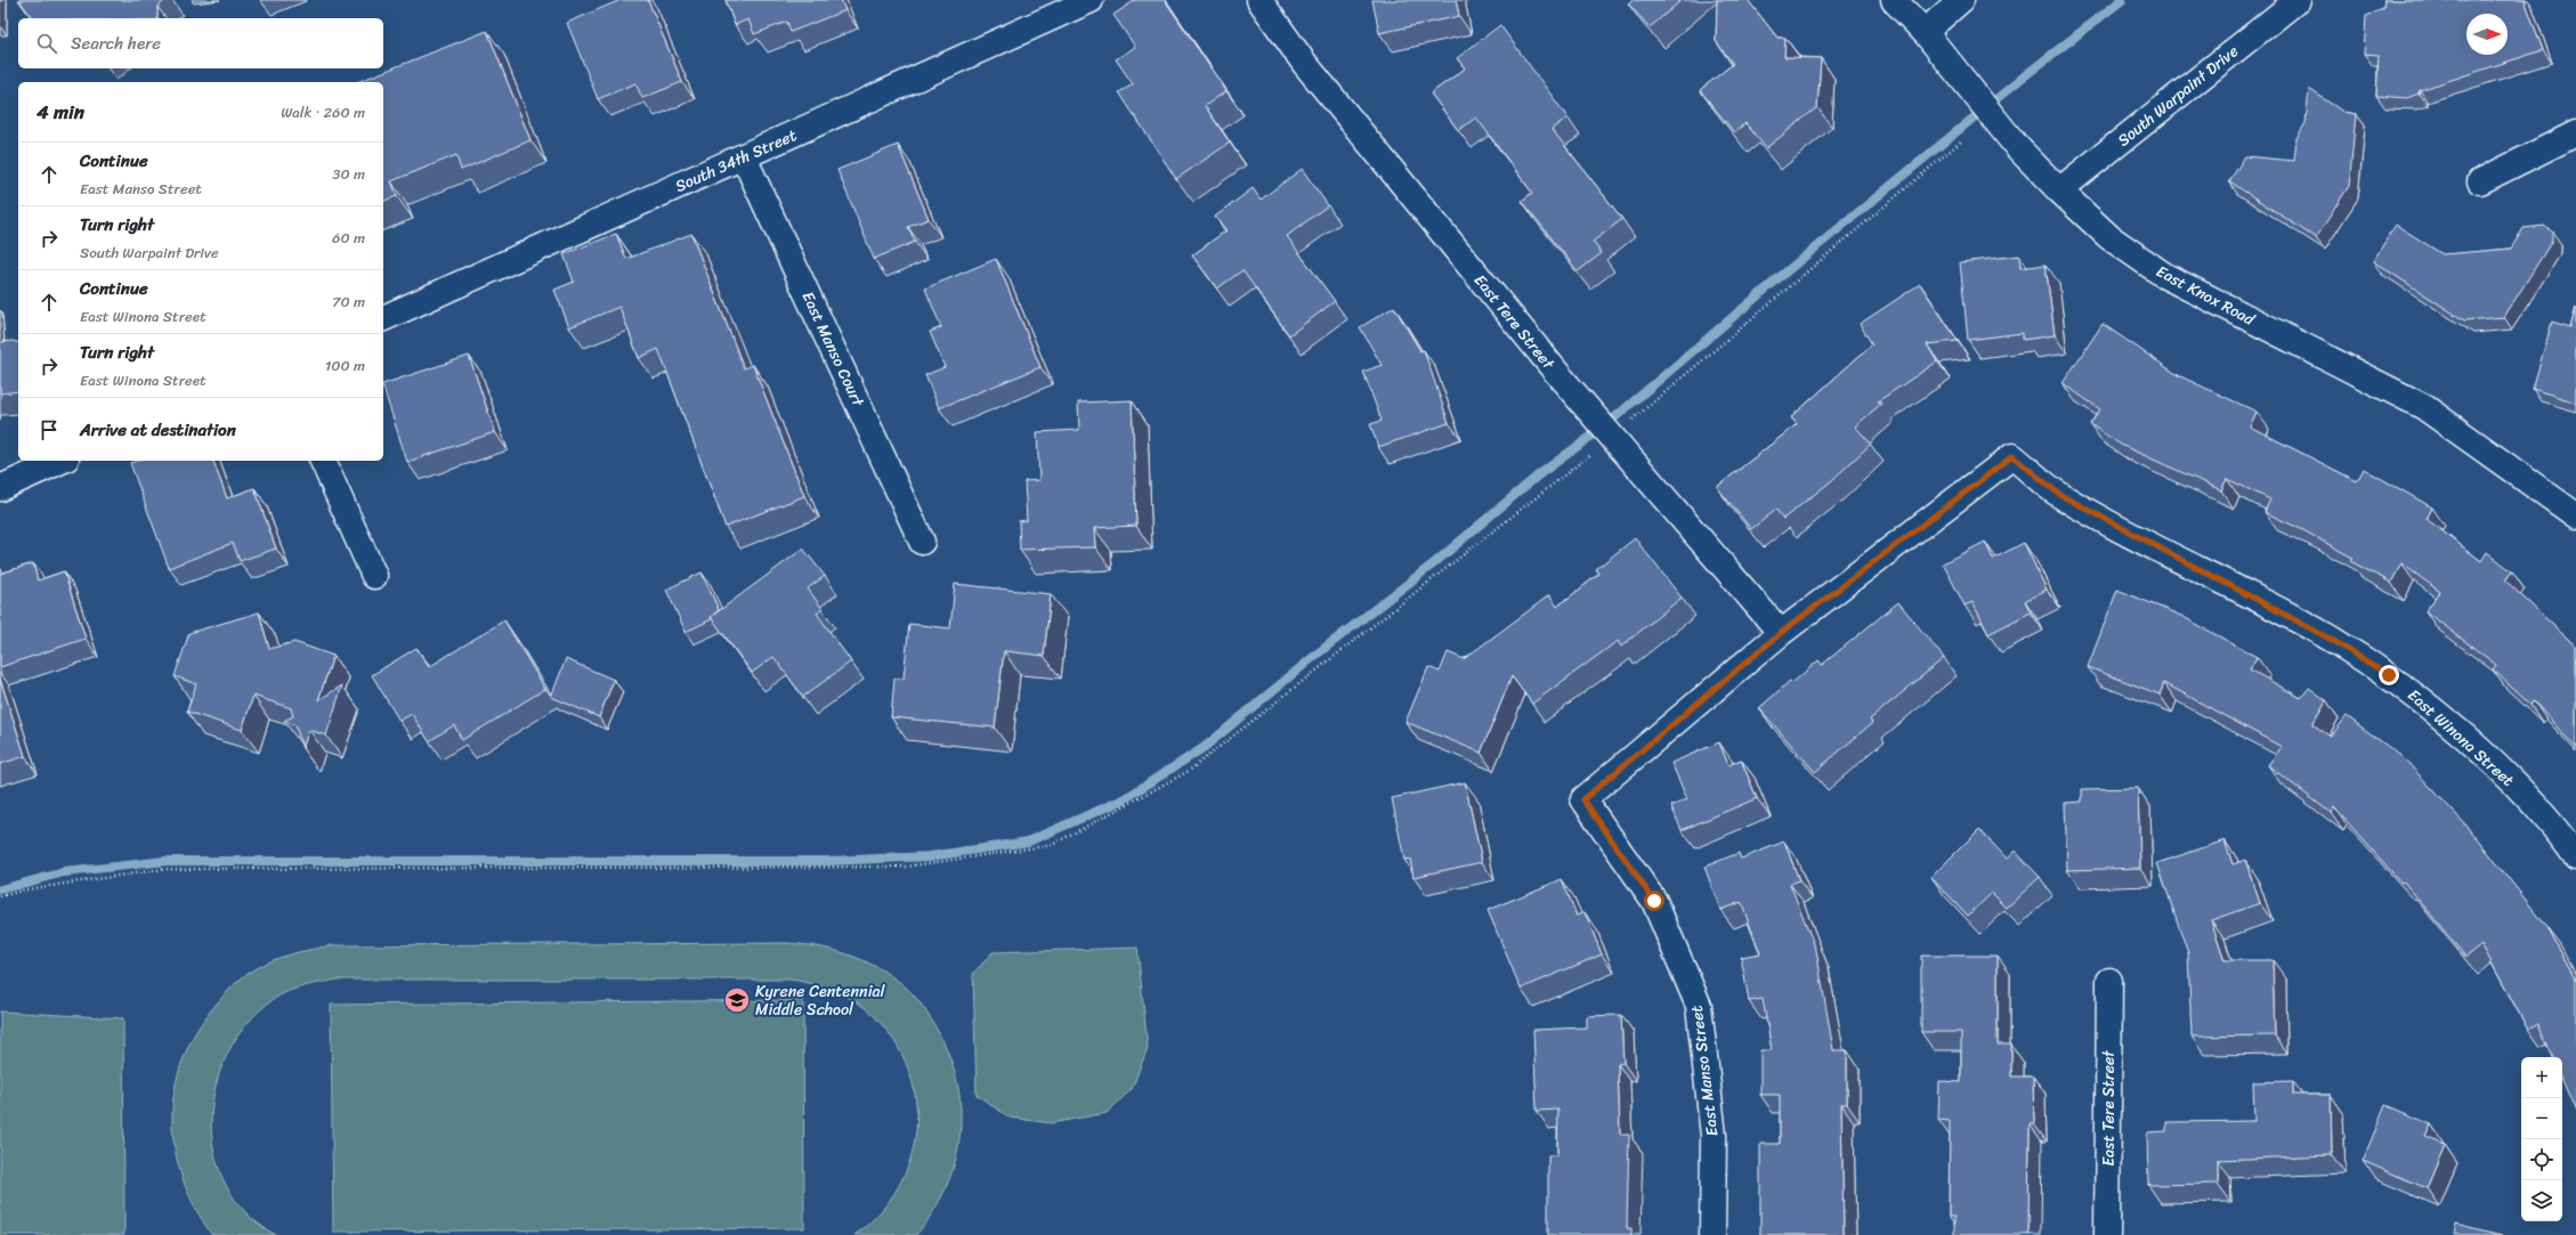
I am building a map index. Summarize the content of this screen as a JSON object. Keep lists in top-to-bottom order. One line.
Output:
{"streets":{"street":["South Warpaint Drive","South 34th Street","East Knox Road","East Tere Street","East Manso Court","East Winona Street","East Manso Street"]},"crossings":[["South Warpaint Drive","East Knox Road"],["South 34th Street","East Manso Court"],["East Tere Street","East Winona Street"],["East Tere Street","East Manso Street"],["East Winona Street","East Manso Street"]],"places":{"school or university":["Kyrene Centennial Middle School"]},"north":"right","page":{"search":"Search here","heading":["4 min","Walk · 260 m"],"list":[["Continue","East Manso Street","30 m"],["Turn right","South Warpaint Drive","60 m"],["Continue","East Winona Street","70 m"],["Turn right","East Winona Street","100 m"],"Arrive at destination"],"map_buttons":["+","−"]}}
